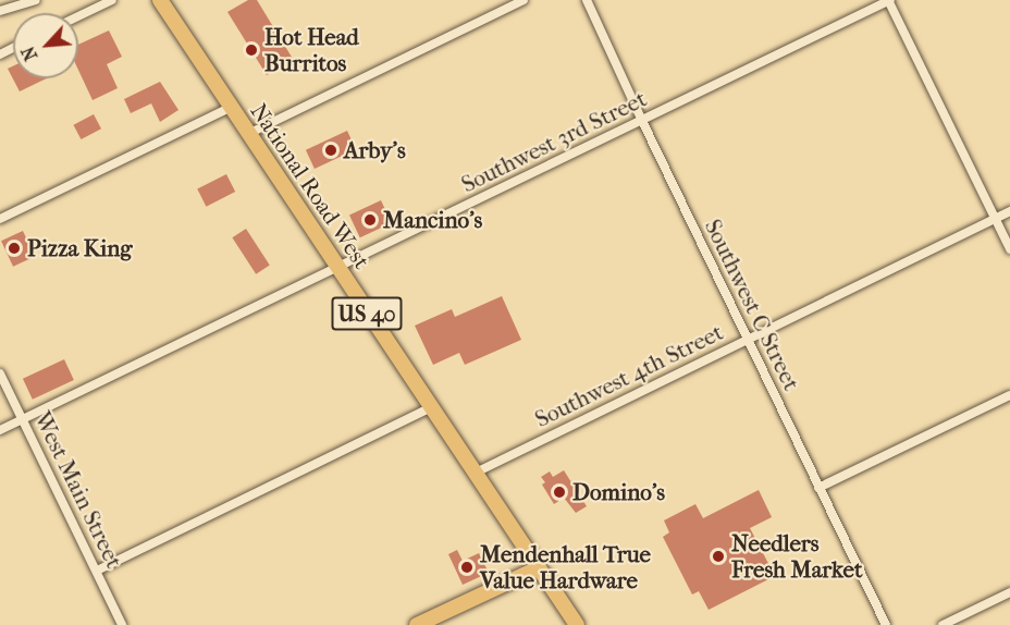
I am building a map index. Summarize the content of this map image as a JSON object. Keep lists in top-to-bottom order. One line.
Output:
{"streets":{"main road":["National Road West","US 40"],"street":["Southwest 3rd Street","Southwest C Street","Southwest 4th Street","West Main Street"]},"crossings":[["Southwest 3rd Street","National Road West"],["Southwest 3rd Street","Southwest C Street"],["Southwest 3rd Street","West Main Street"],["National Road West","Southwest 4th Street"],["Southwest C Street","Southwest 4th Street"]],"places":["Hot Head Burritos","Arby's","Mancino's","Pizza King","Domino's","Needlers Fresh Market","Mendenhall True Value Hardware"],"north":"bottom left"}
